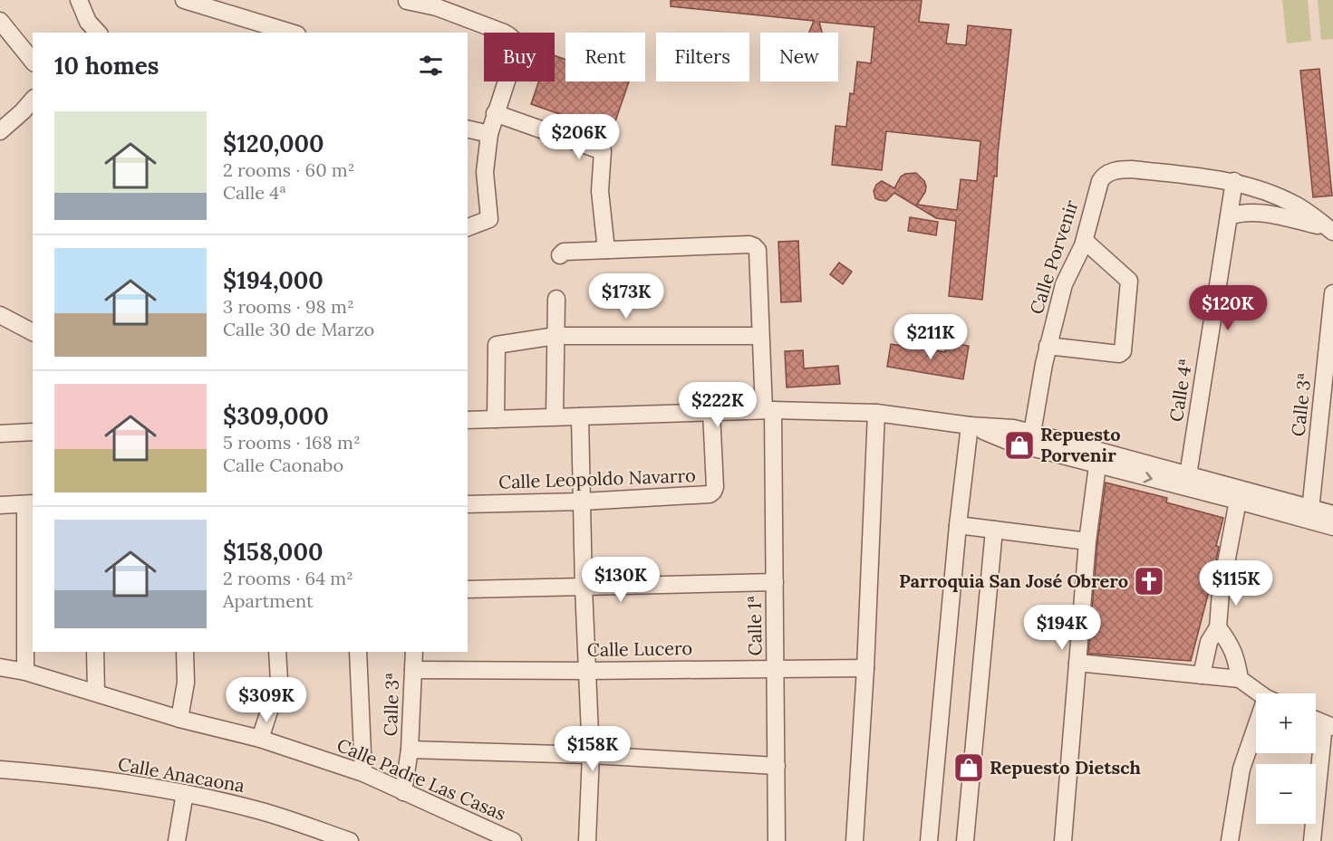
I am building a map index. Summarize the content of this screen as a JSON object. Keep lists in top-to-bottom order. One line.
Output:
{"streets":{"street":["Calle Porvenir","Calle 4ª","Calle 3ª","Calle Leopoldo Navarro","Calle 1ª","Calle Lucero","Calle Anacaona","Calle Padre Las Casas"]},"crossings":[["Calle Porvenir","Calle 4ª"],["Calle 3ª","Calle Lucero"],["Calle 3ª","Calle Padre Las Casas"],["Calle 1ª","Calle Lucero"]],"places":{"shop":["Repuesto Porvenir","Repuesto Dietsch"],"church":["Parroquia San José Obrero"]},"page":{"chip":["Buy","Rent","Filters","New"],"heading":"10 homes","list":[{"name":"$120,000","note":"2 rooms · 60 m² · Calle 4ª"},{"name":"$194,000","note":"3 rooms · 98 m² · Calle 30 de Marzo"},{"name":"$309,000","note":"5 rooms · 168 m² · Calle Caonabo"},{"name":"$158,000","note":"2 rooms · 64 m² · Apartment"}],"price":["$206K","$173K","$120K","$211K","$222K","$130K","$115K","$194K","$309K","$158K"],"map_buttons":["+","−"]}}
